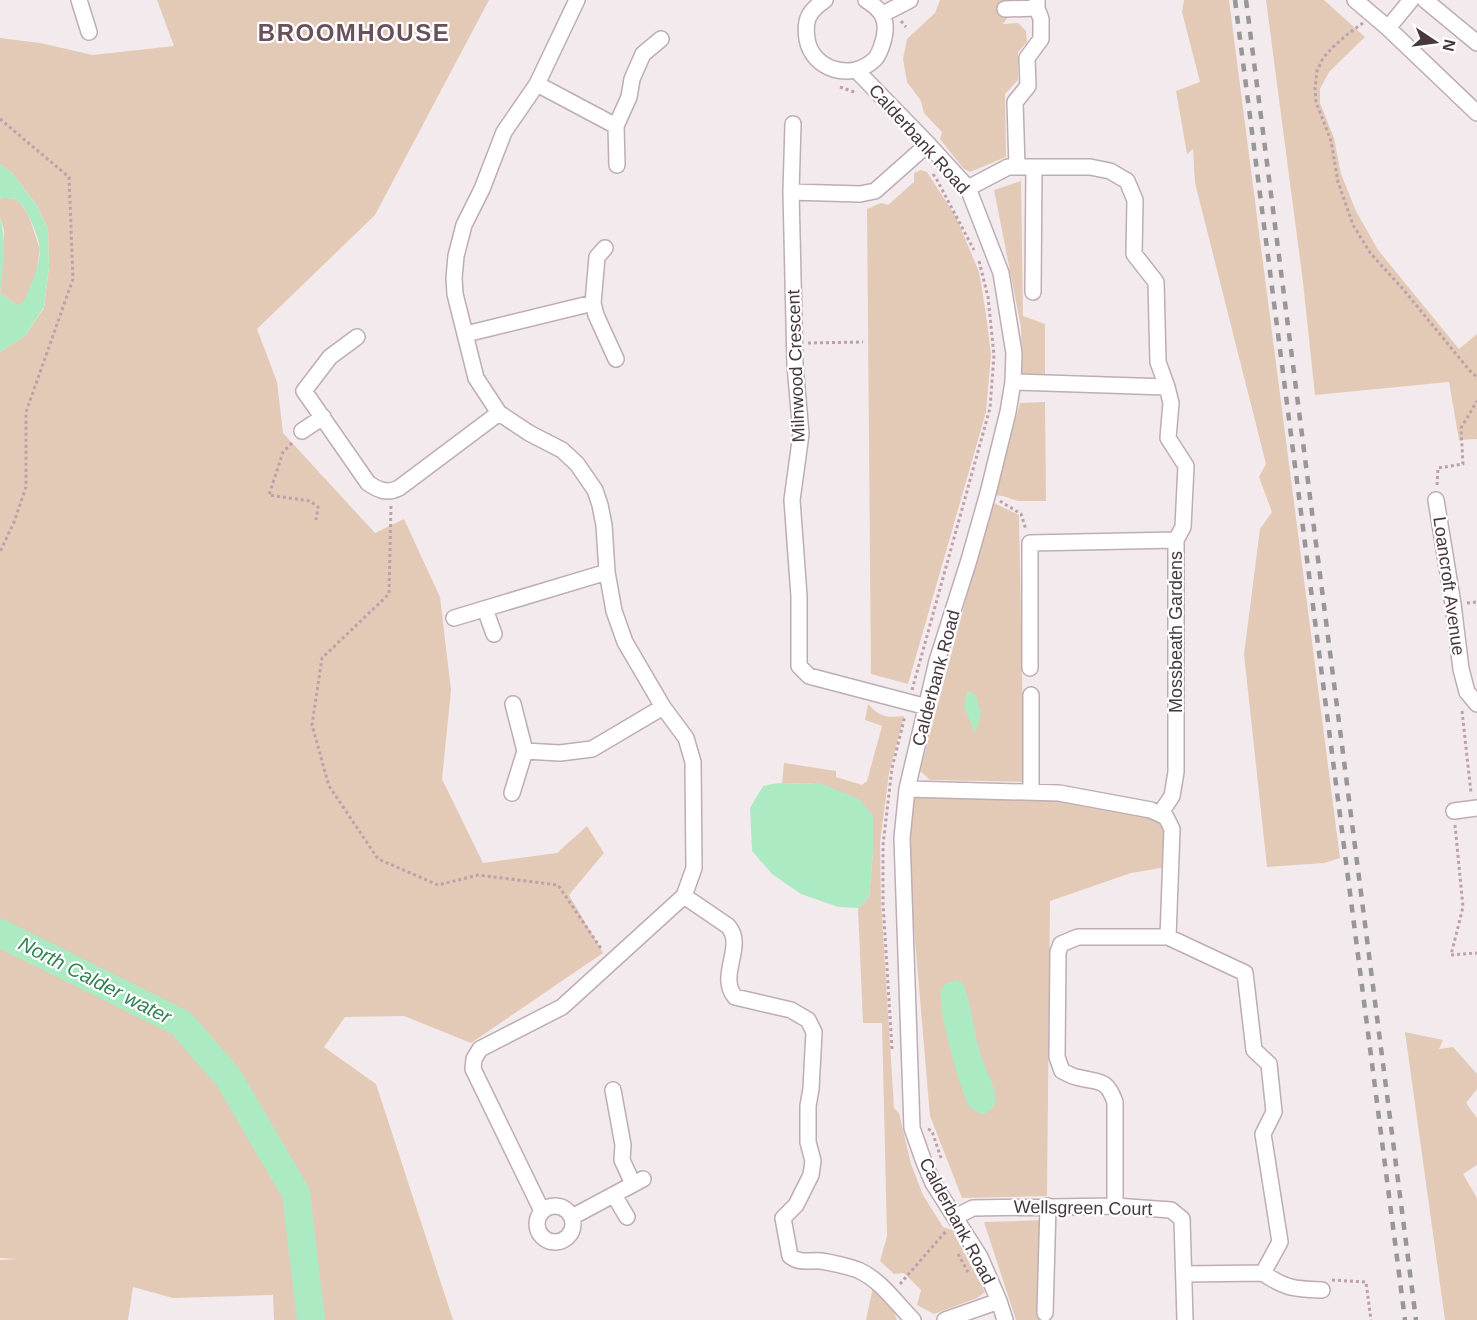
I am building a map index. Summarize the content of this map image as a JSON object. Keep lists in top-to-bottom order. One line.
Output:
{"streets":{"street":["Calderbank Road","Milnwood Crescent","Loancroft Avenue","Mossbeath Gardens","Wellsgreen Court"]},"crossings":[["Calderbank Road","Milnwood Crescent"],["Calderbank Road","Mossbeath Gardens"],["Calderbank Road","Wellsgreen Court"]],"districts":["BROOMHOUSE"],"water":["North Calder water"],"north":"right"}
